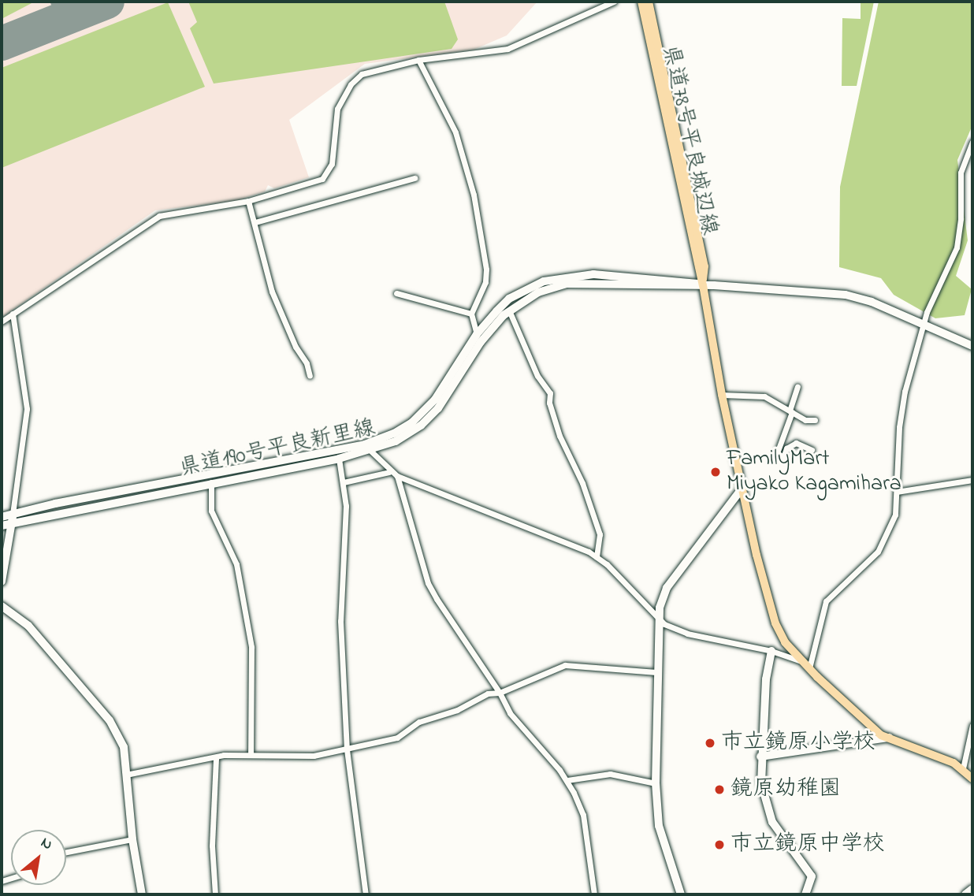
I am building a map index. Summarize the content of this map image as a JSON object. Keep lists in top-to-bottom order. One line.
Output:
{"streets":{"main road":["県道78号平良城辺線","県道190号平良新里線"]},"crossings":[["県道78号平良城辺線","県道190号平良新里線"]],"places":["FamilyMart Miyako Kagamihara","市立鏡原小学校","鏡原幼稚園","市立鏡原中学校"],"north":"top right"}
